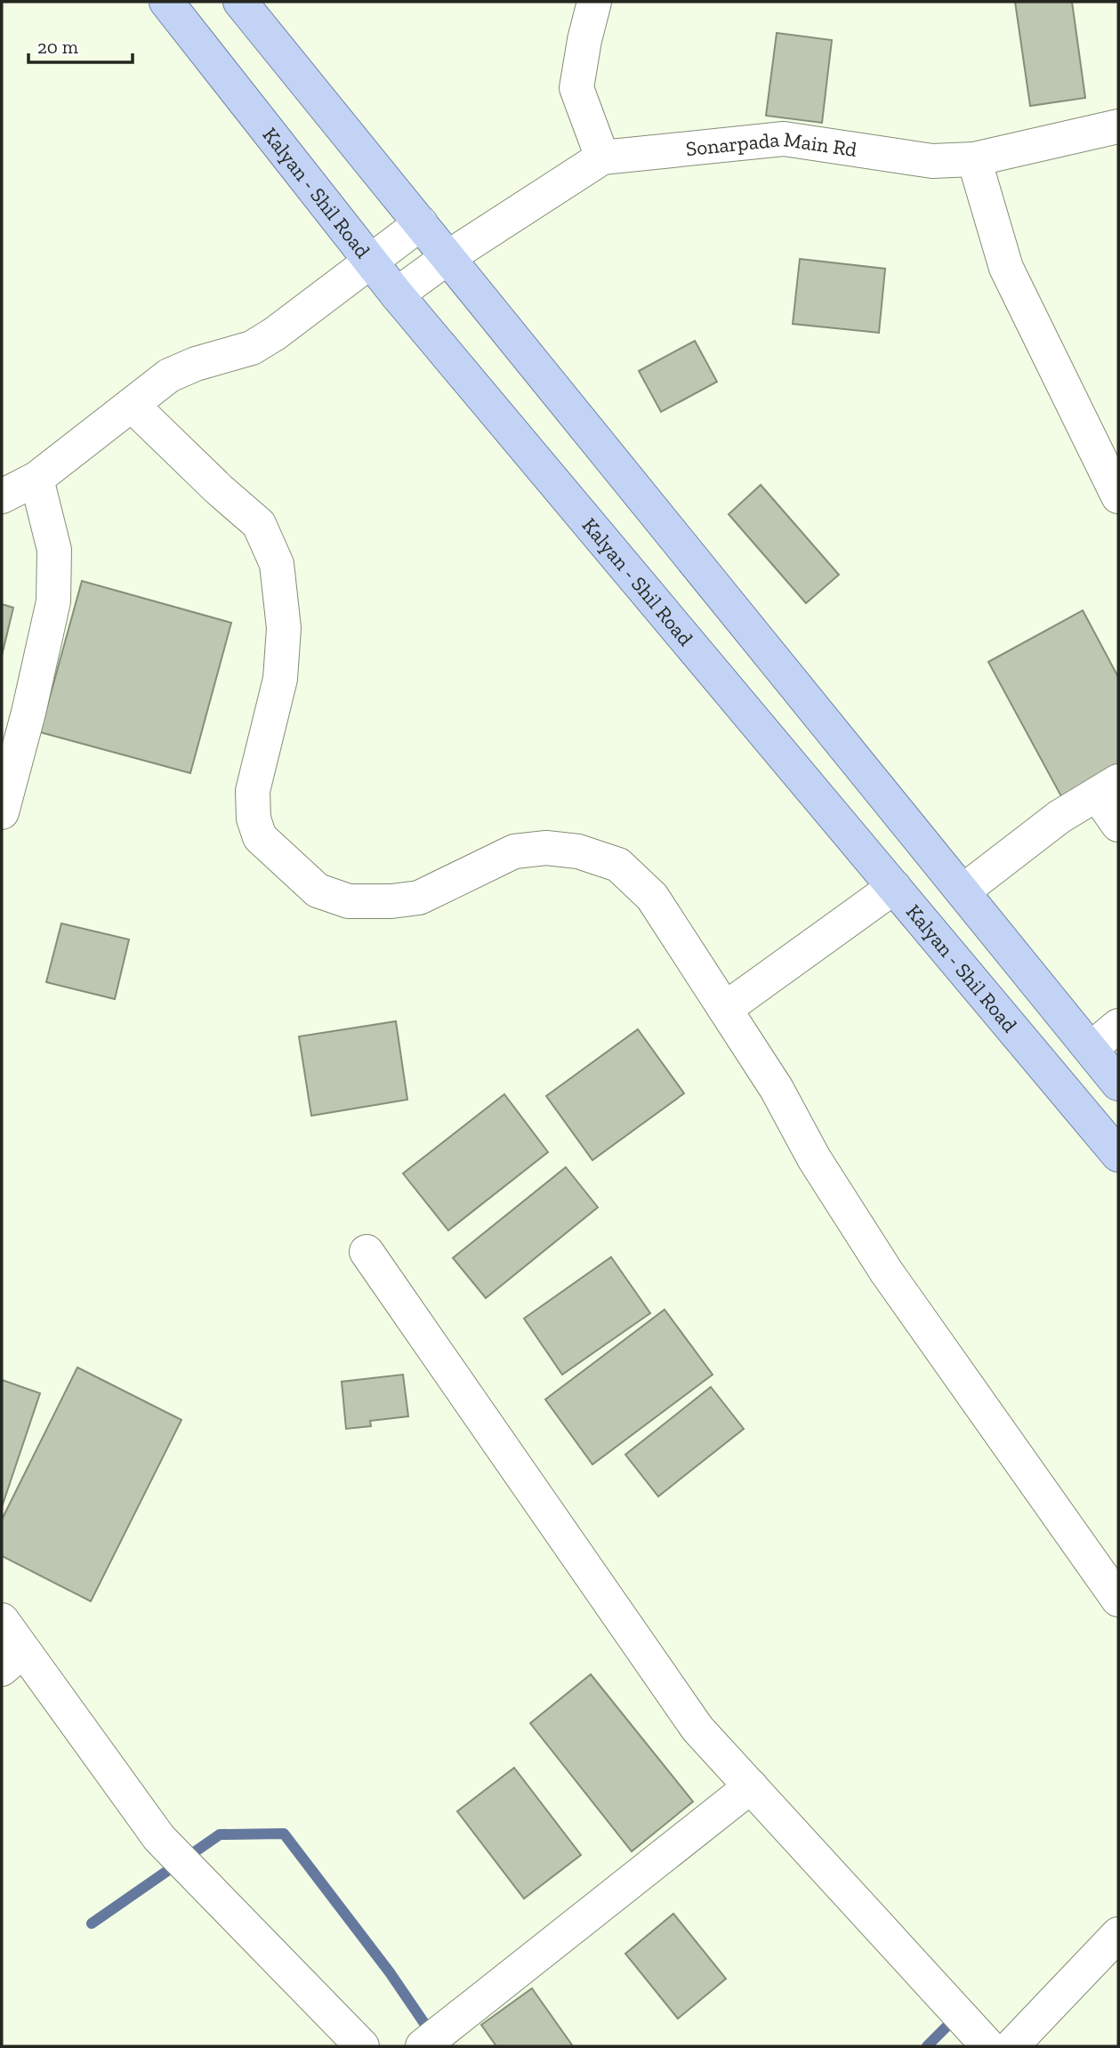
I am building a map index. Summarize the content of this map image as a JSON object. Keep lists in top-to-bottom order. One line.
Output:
{"streets":{"main road":["Kalyan - Shil Road"],"street":["Sonarpada Main Rd"]},"crossings":[["Sonarpada Main Rd","Kalyan - Shil Road"]],"scale_bar":"20 m"}
